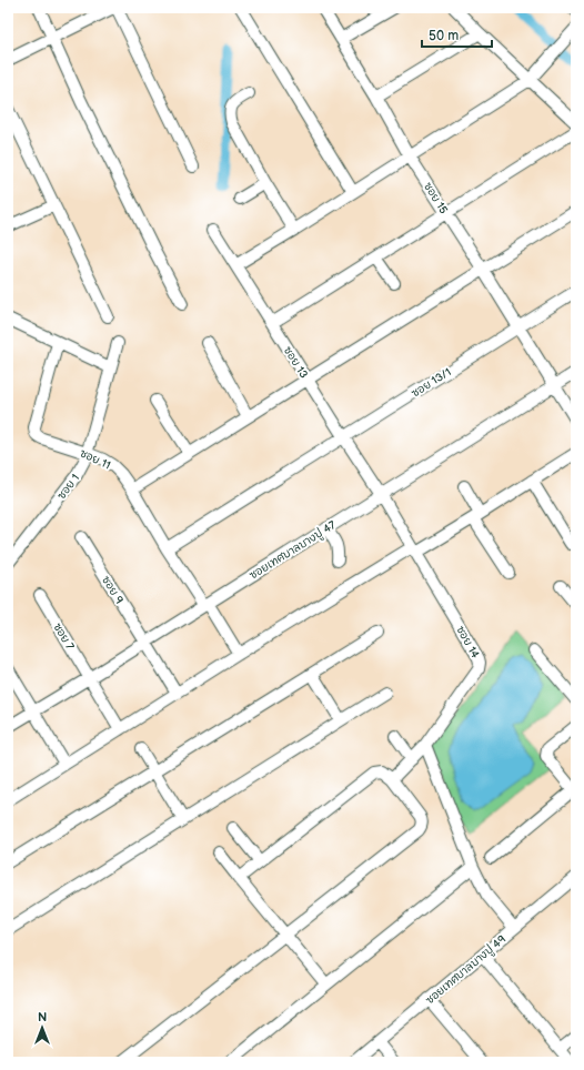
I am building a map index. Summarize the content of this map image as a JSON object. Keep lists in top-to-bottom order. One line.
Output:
{"streets":{"street":["ซอย 15","ซอย 13","ซอย 13/1","ซอย 11","ซอย 1","ซอยเทศบาลบางปู 47","ซอย 9","ซอย 7","ซอย 14","ซอยเทศบาลบางปู 49"]},"crossings":[["ซอย 15","ซอย 13/1"],["ซอย 15","ซอยเทศบาลบางปู 47"],["ซอย 13","ซอย 13/1"],["ซอย 13","ซอยเทศบาลบางปู 47"],["ซอย 13","ซอย 14"],["ซอย 13/1","ซอย 11"],["ซอย 11","ซอย 1"],["ซอย 11","ซอยเทศบาลบางปู 47"],["ซอยเทศบาลบางปู 47","ซอย 9"],["ซอยเทศบาลบางปู 47","ซอย 7"],["ซอยเทศบาลบางปู 47","ซอย 14"]],"scale_bar":"50 m","north":"top"}
